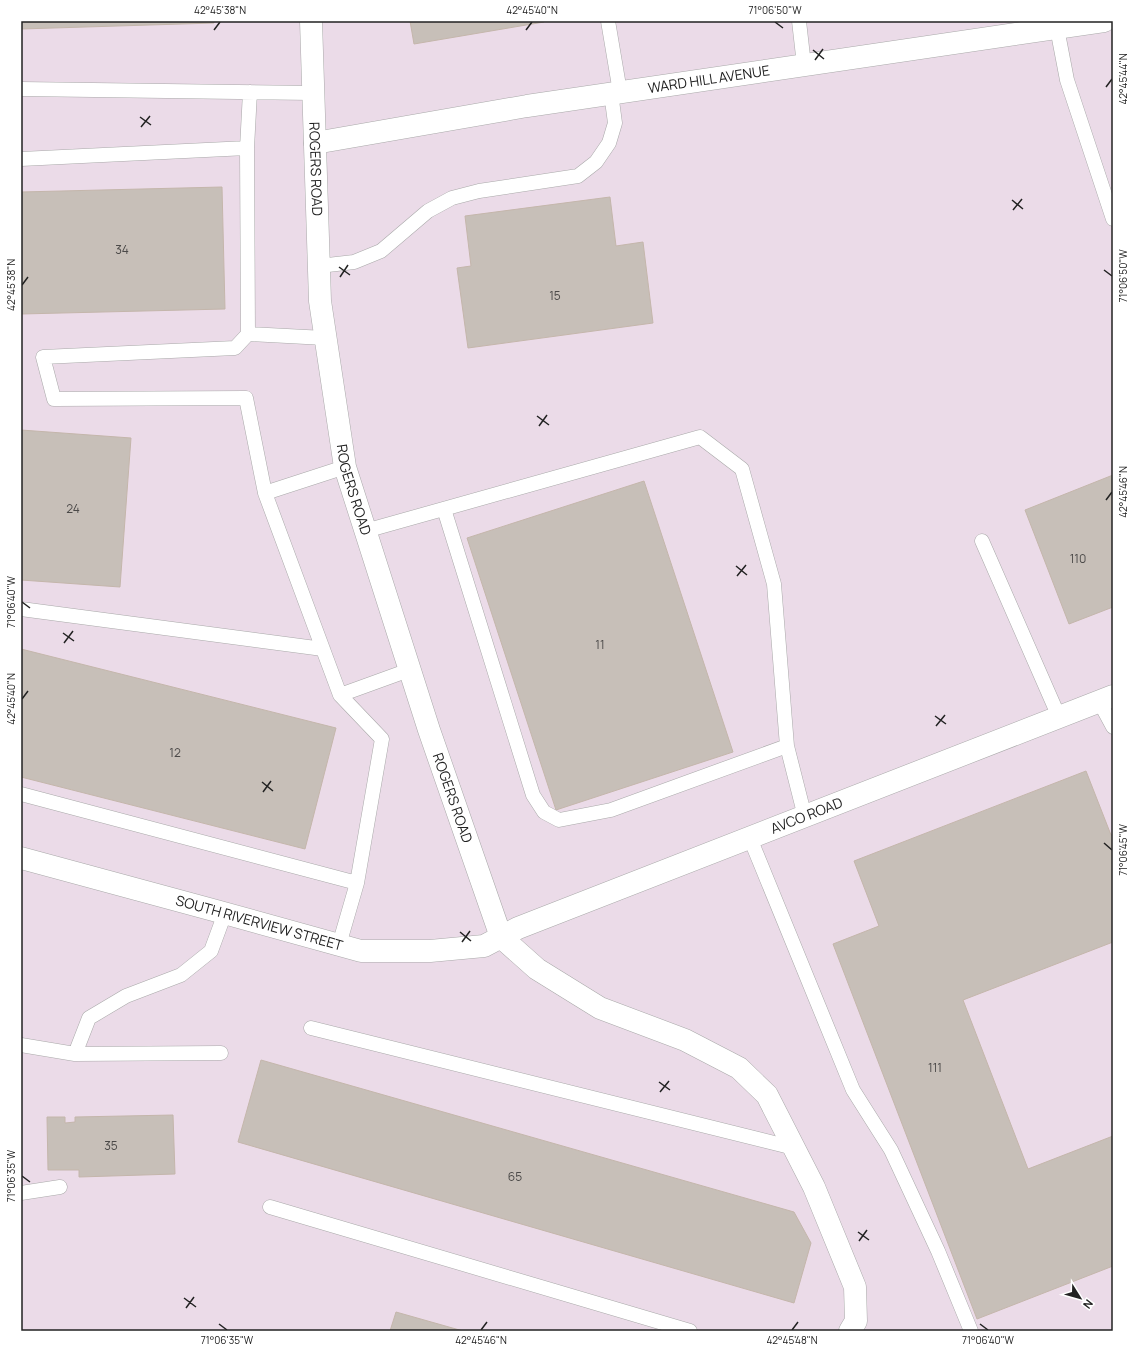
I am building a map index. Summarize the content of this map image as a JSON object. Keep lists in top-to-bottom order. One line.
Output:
{"streets":{"street":["WARD HILL AVENUE","ROGERS ROAD","AVCO ROAD","SOUTH RIVERVIEW STREET"]},"crossings":[["WARD HILL AVENUE","ROGERS ROAD"],["ROGERS ROAD","AVCO ROAD"],["ROGERS ROAD","SOUTH RIVERVIEW STREET"],["AVCO ROAD","SOUTH RIVERVIEW STREET"]],"house_numbers":["34","15","24","110","11","12","111","35","65"],"north":"bottom right","coordinates":["42°45'38\"N","42°45'40\"N","71°06'50\"W","42°45'44\"N","42°45'46\"N","71°06'40\"W","71°06'45\"W","71°06'35\"W","42°45'48\"N"]}
